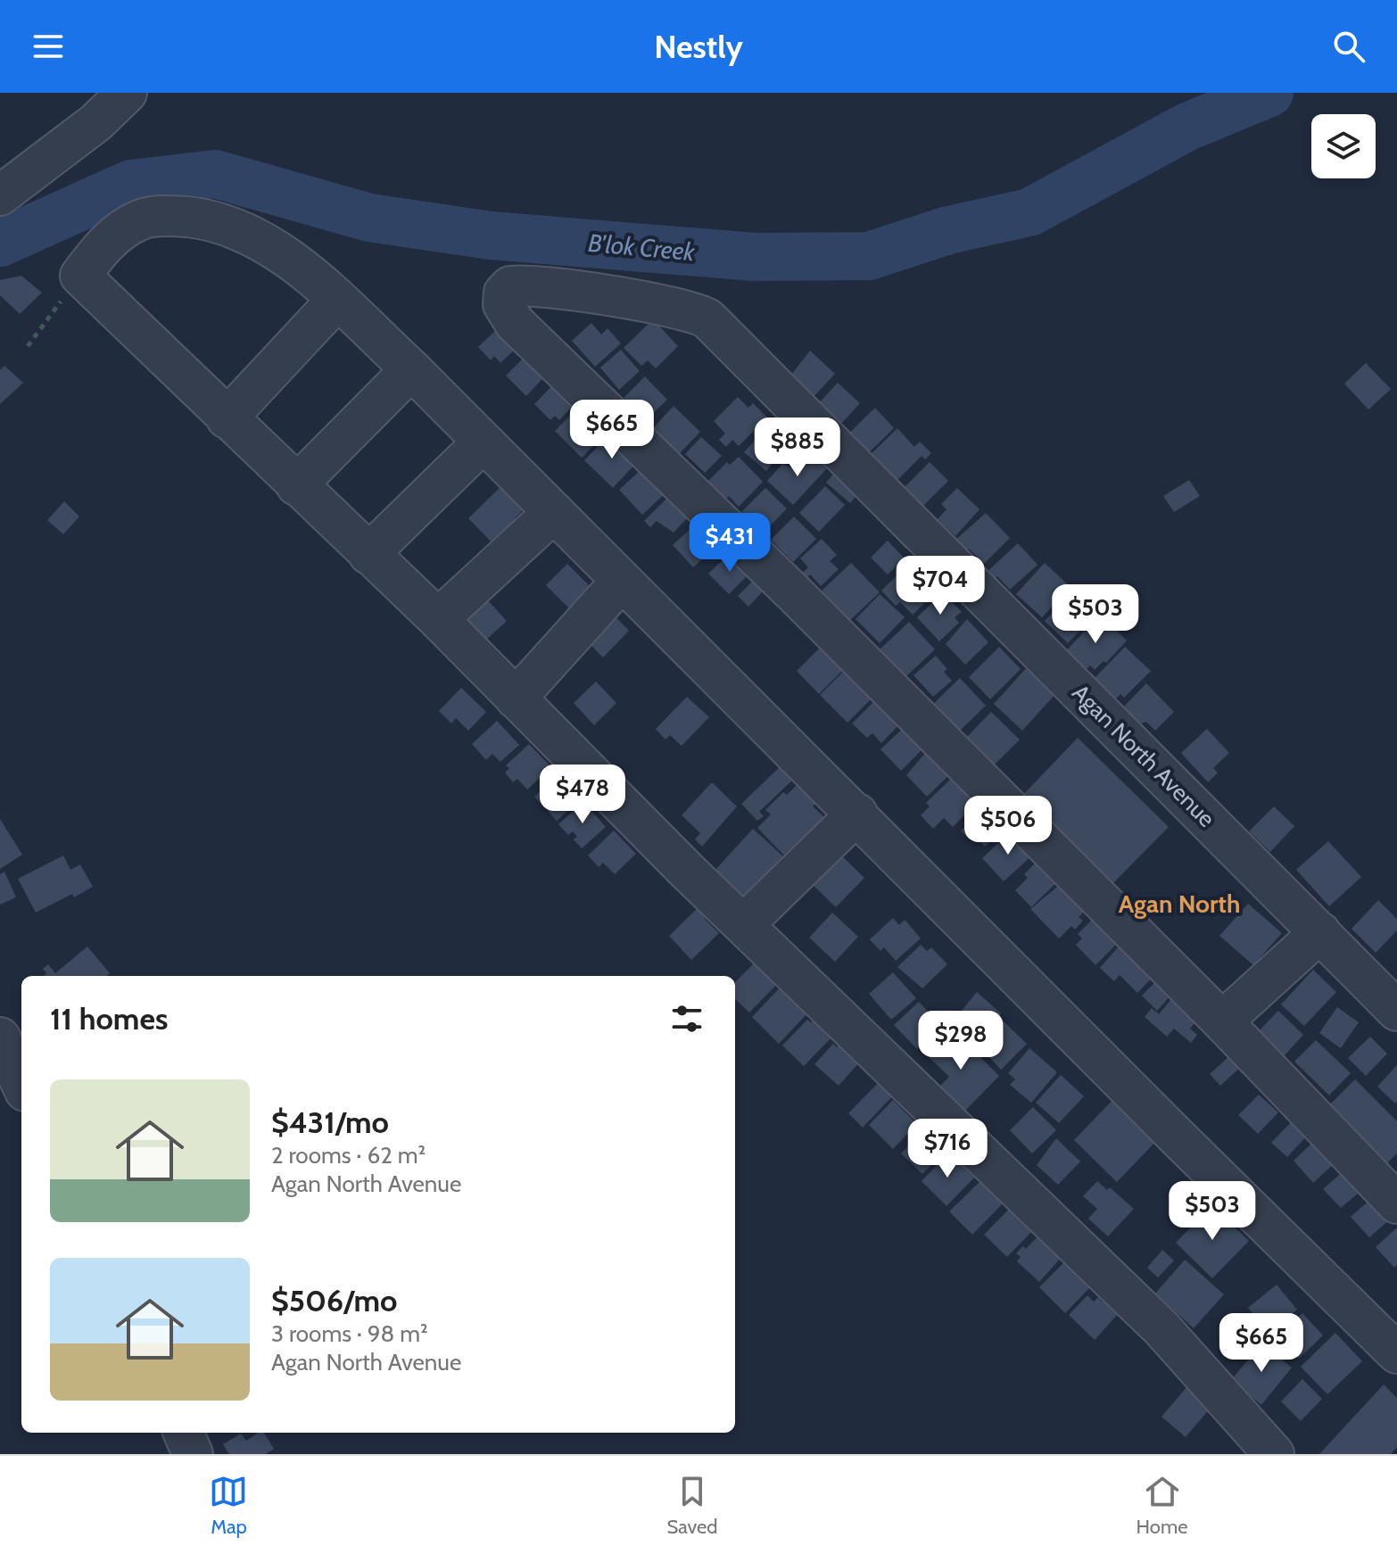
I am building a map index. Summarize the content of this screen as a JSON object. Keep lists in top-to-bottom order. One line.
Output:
{"streets":{"street":["Agan North Avenue"]},"districts":["Agan North"],"water":["B'lok Creek"],"page":{"header":"Nestly","price":["$665","$885","$431","$704","$503","$478","$506","$298","$716","$503","$665"],"heading":"11 homes","list":[{"name":"$431/mo","note":"2 rooms · 62 m² · Agan North Avenue"},{"name":"$506/mo","note":"3 rooms · 98 m² · Agan North Avenue"}],"tabs":["Map","Saved","Home"]}}
